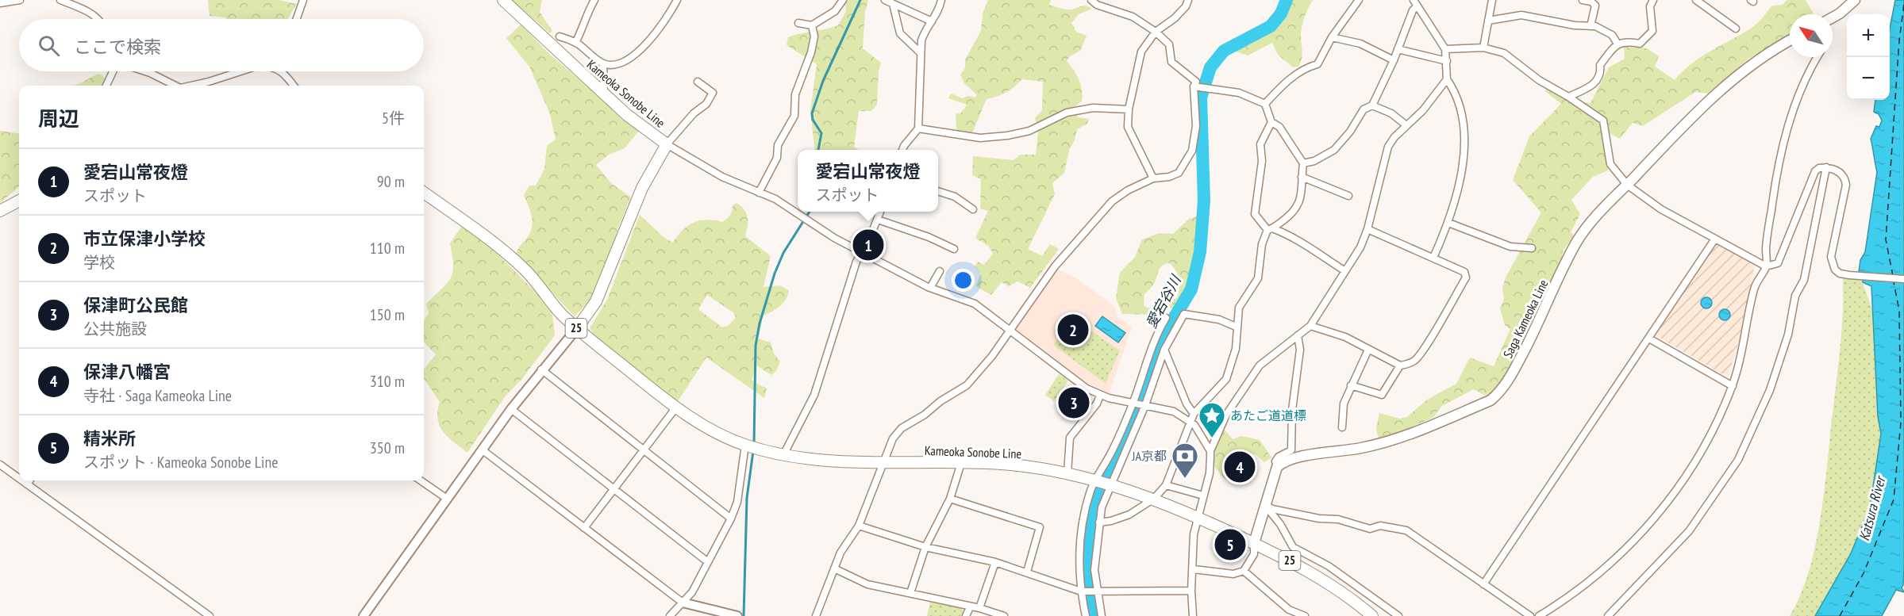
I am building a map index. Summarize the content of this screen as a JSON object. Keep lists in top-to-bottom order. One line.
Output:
{"streets":{"main road":["Kameoka Sonobe Line","Saga Kameoka Line","25"]},"water":["愛宕谷川","Katsura River"],"places":{"place":["あたご道道標"],"bank":["JA京都"]},"north":"top left","page":{"map_buttons":["+","−"],"search":"ここで検索","heading":["周辺","5件"],"list":[{"mark":"1","name":"愛宕山常夜燈","note":"スポット","value":"90 m"},{"mark":"2","name":"市立保津小学校","note":"学校","value":"110 m"},{"mark":"3","name":"保津町公民館","note":"公共施設","value":"150 m"},{"mark":"4","name":"保津八幡宮","note":"寺社 · Saga Kameoka Line","value":"310 m"},{"mark":"5","name":"精米所","note":"スポット · Kameoka Sonobe Line","value":"350 m"}],"popup":["愛宕山常夜燈","スポット"],"pins":["1","2","3","4","5"]}}
